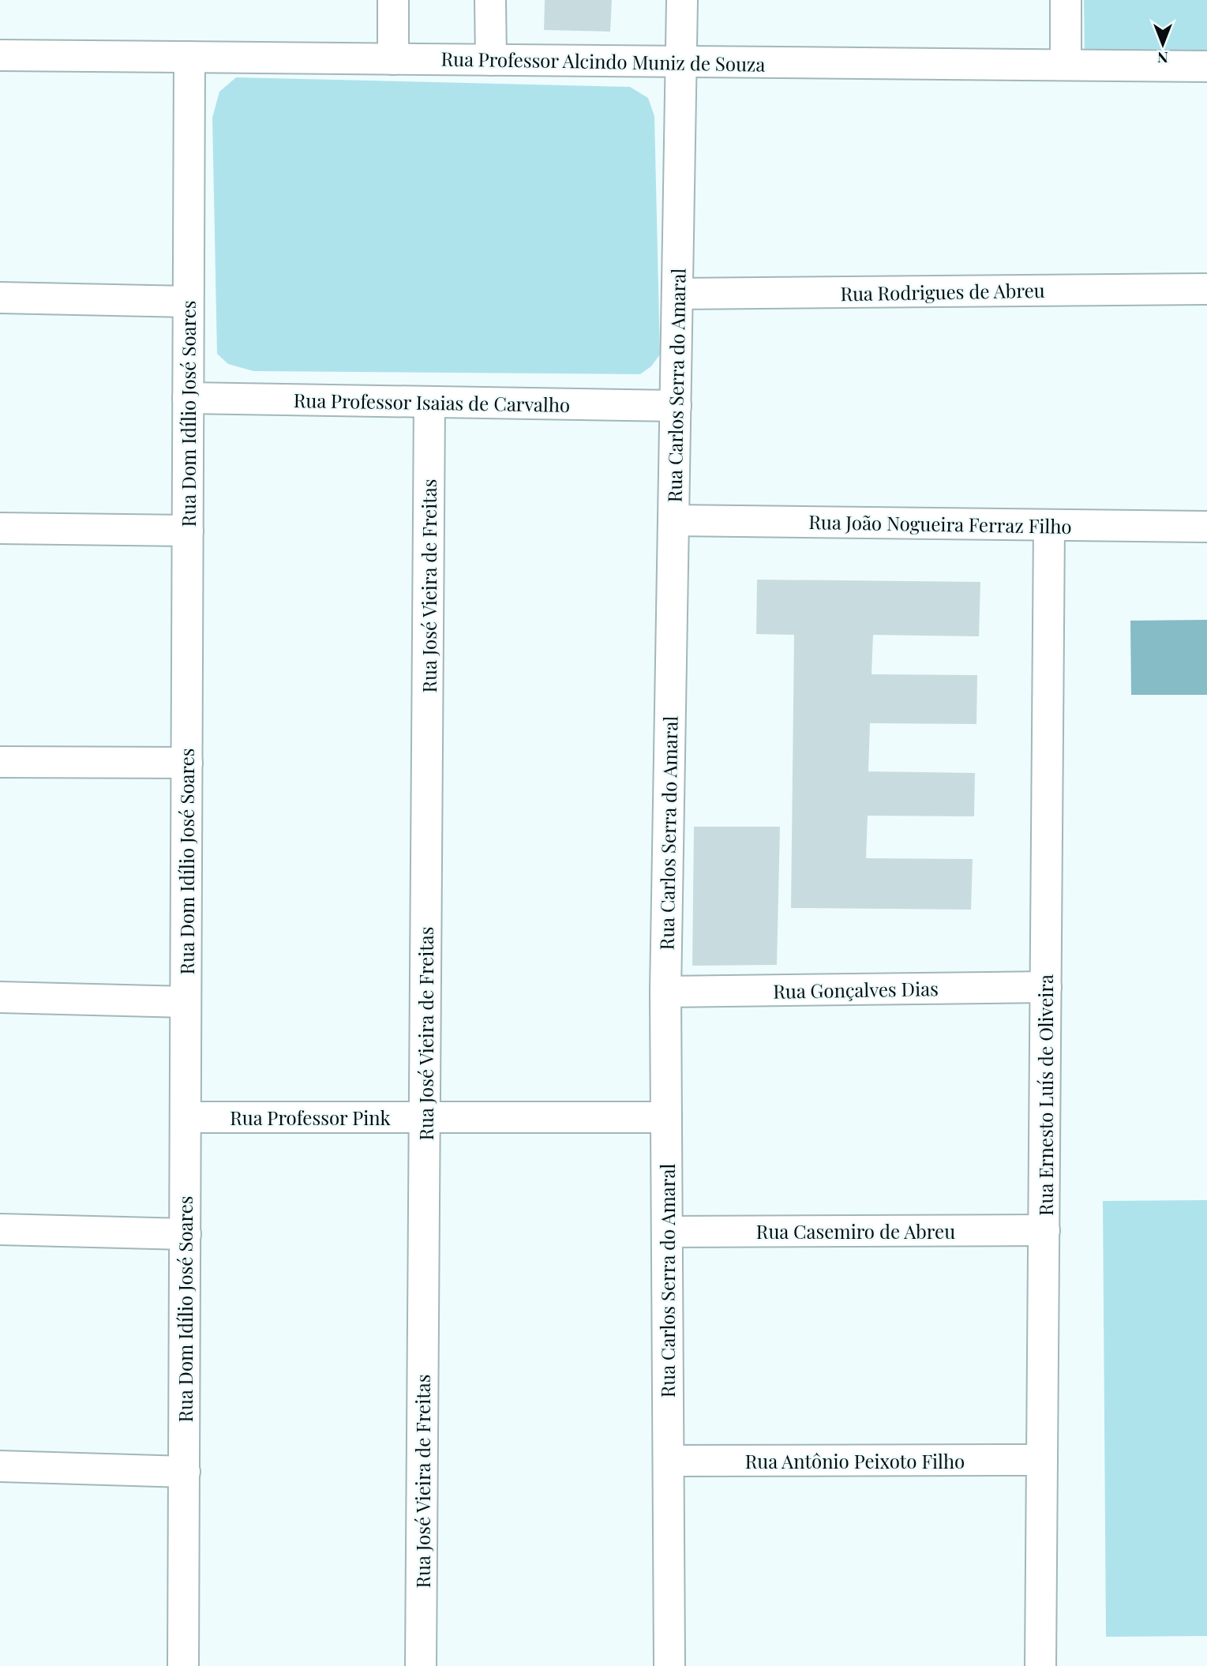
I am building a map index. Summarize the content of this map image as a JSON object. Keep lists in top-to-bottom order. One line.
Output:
{"streets":{"street":["Rua Professor Alcindo Muniz de Souza","Rua Rodrigues de Abreu","Rua Carlos Serra do Amaral","Rua Professor Isaias de Carvalho","Rua Dom Idílio José Soares","Rua João Nogueira Ferraz Filho","Rua José Vieira de Freitas","Rua Gonçalves Dias","Rua Ernesto Luís de Oliveira","Rua Professor Pink","Rua Casemiro de Abreu","Rua Antônio Peixoto Filho"]},"crossings":[["Rua Professor Alcindo Muniz de Souza","Rua Carlos Serra do Amaral"],["Rua Professor Alcindo Muniz de Souza","Rua Dom Idílio José Soares"],["Rua Rodrigues de Abreu","Rua Carlos Serra do Amaral"],["Rua Carlos Serra do Amaral","Rua Professor Isaias de Carvalho"],["Rua Carlos Serra do Amaral","Rua João Nogueira Ferraz Filho"],["Rua Carlos Serra do Amaral","Rua Gonçalves Dias"],["Rua Carlos Serra do Amaral","Rua Professor Pink"],["Rua Carlos Serra do Amaral","Rua Casemiro de Abreu"],["Rua Carlos Serra do Amaral","Rua Antônio Peixoto Filho"],["Rua Professor Isaias de Carvalho","Rua Dom Idílio José Soares"],["Rua Professor Isaias de Carvalho","Rua José Vieira de Freitas"],["Rua Dom Idílio José Soares","Rua Professor Pink"],["Rua João Nogueira Ferraz Filho","Rua Ernesto Luís de Oliveira"],["Rua José Vieira de Freitas","Rua Professor Pink"],["Rua Gonçalves Dias","Rua Ernesto Luís de Oliveira"],["Rua Ernesto Luís de Oliveira","Rua Casemiro de Abreu"],["Rua Ernesto Luís de Oliveira","Rua Antônio Peixoto Filho"]],"north":"bottom"}
